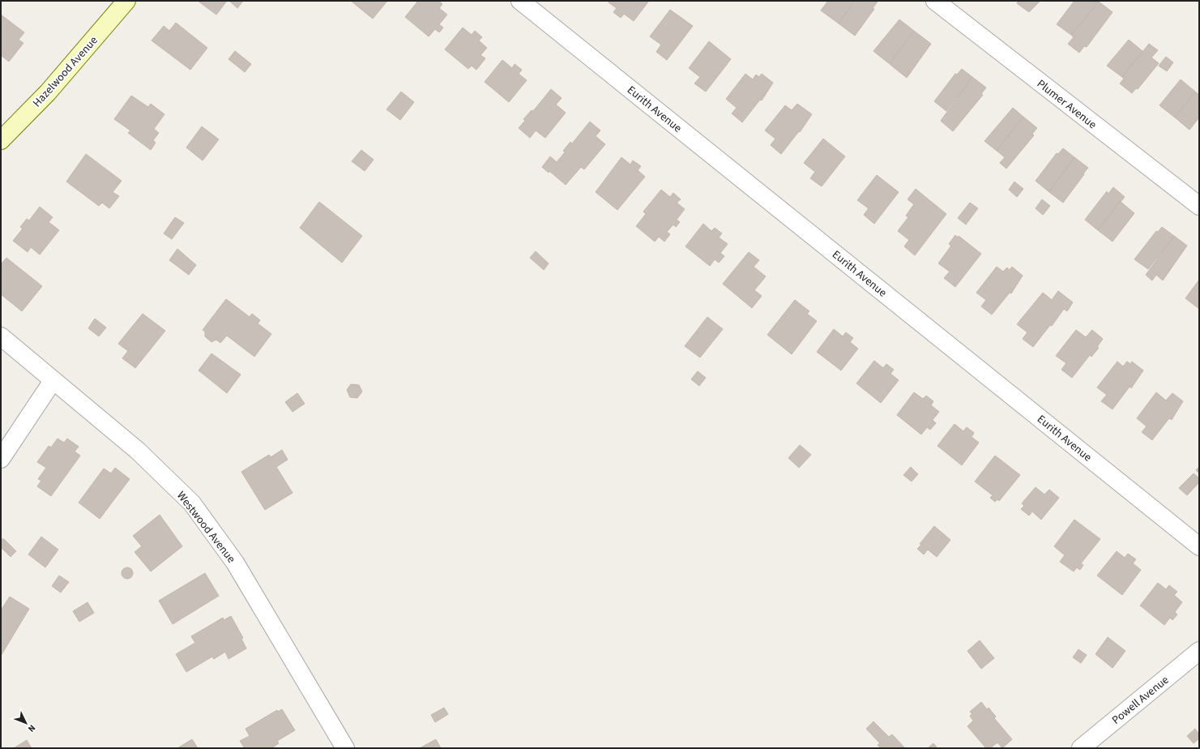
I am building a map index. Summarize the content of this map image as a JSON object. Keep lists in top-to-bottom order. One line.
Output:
{"streets":{"street":["Hazelwood Avenue","Plumer Avenue","Eurith Avenue","Westwood Avenue","Powell Avenue"]},"north":"bottom right"}
